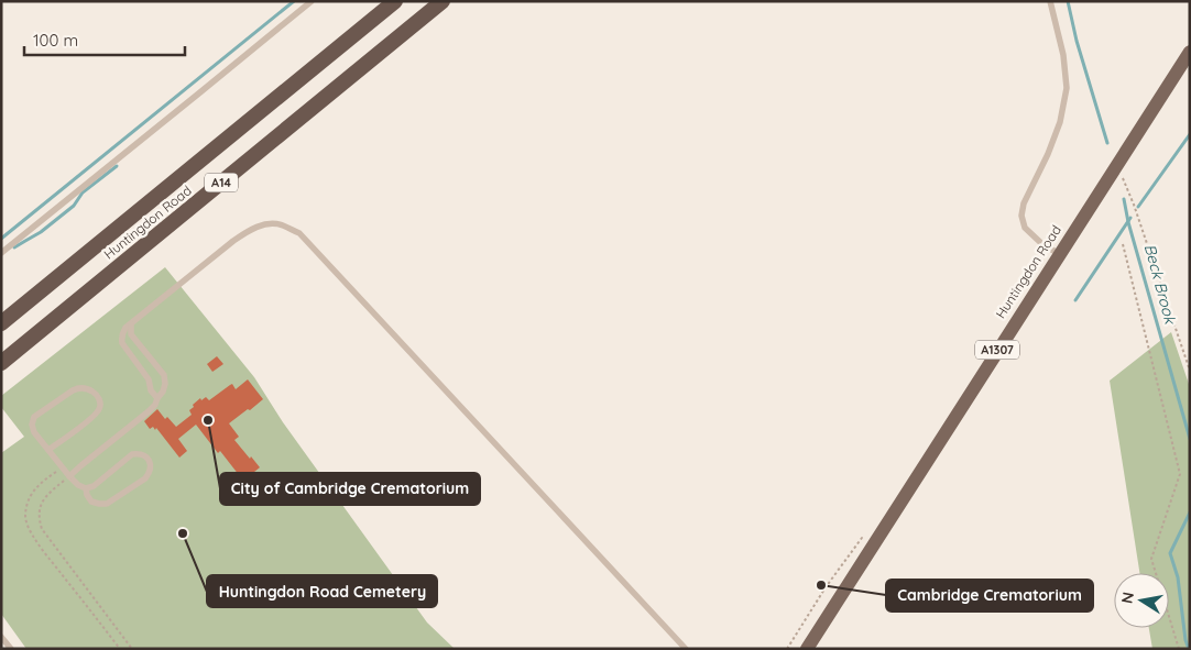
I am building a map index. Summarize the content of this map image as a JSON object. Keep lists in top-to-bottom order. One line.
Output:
{"streets":{"highway":["A14","Huntingdon Road"],"main road":["A1307"]},"water":["Beck Brook"],"places":["City of Cambridge Crematorium","Huntingdon Road Cemetery","Cambridge Crematorium"],"scale_bar":"100 m","north":"left"}
